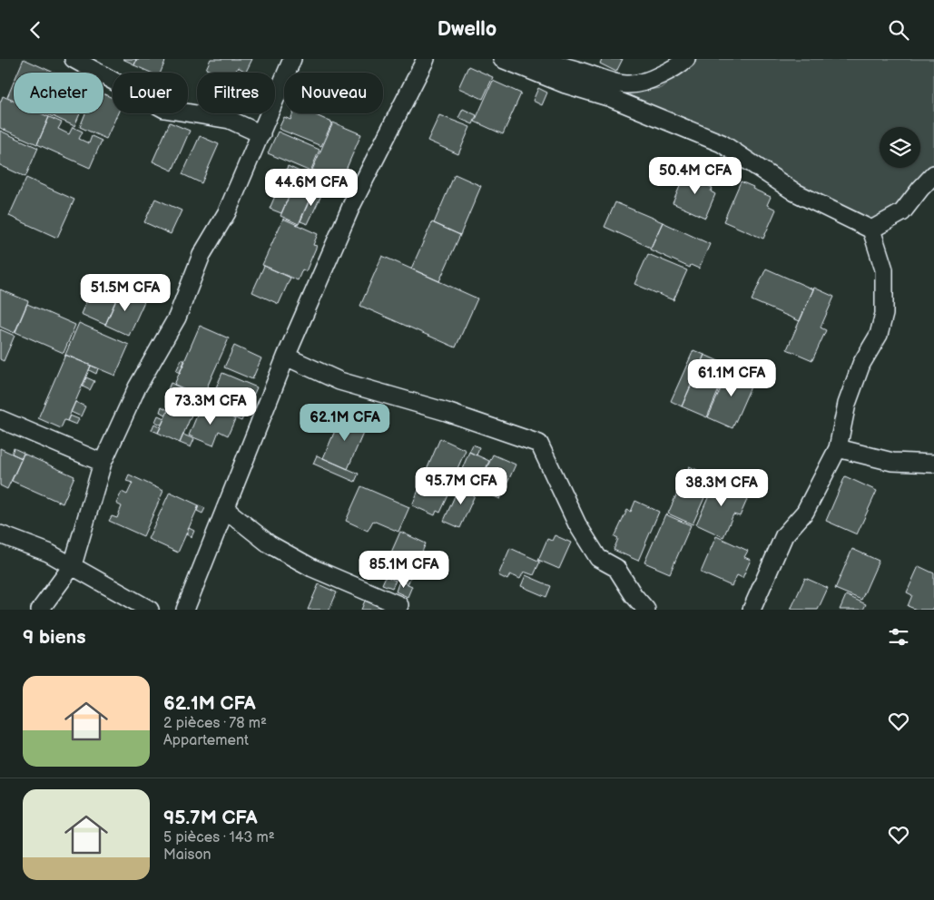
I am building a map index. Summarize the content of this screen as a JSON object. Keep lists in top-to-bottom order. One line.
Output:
{"page":{"header":"Dwello","chip":["Acheter","Louer","Filtres","Nouveau"],"price":["50.4M CFA","44.6M CFA","51.5M CFA","61.1M CFA","73.3M CFA","62.1M CFA","95.7M CFA","38.3M CFA","85.1M CFA"],"heading":"9 biens","list":[{"name":"62.1M CFA","note":"2 pièces · 78 m² · Appartement"},{"name":"95.7M CFA","note":"5 pièces · 143 m² · Maison"}]}}
